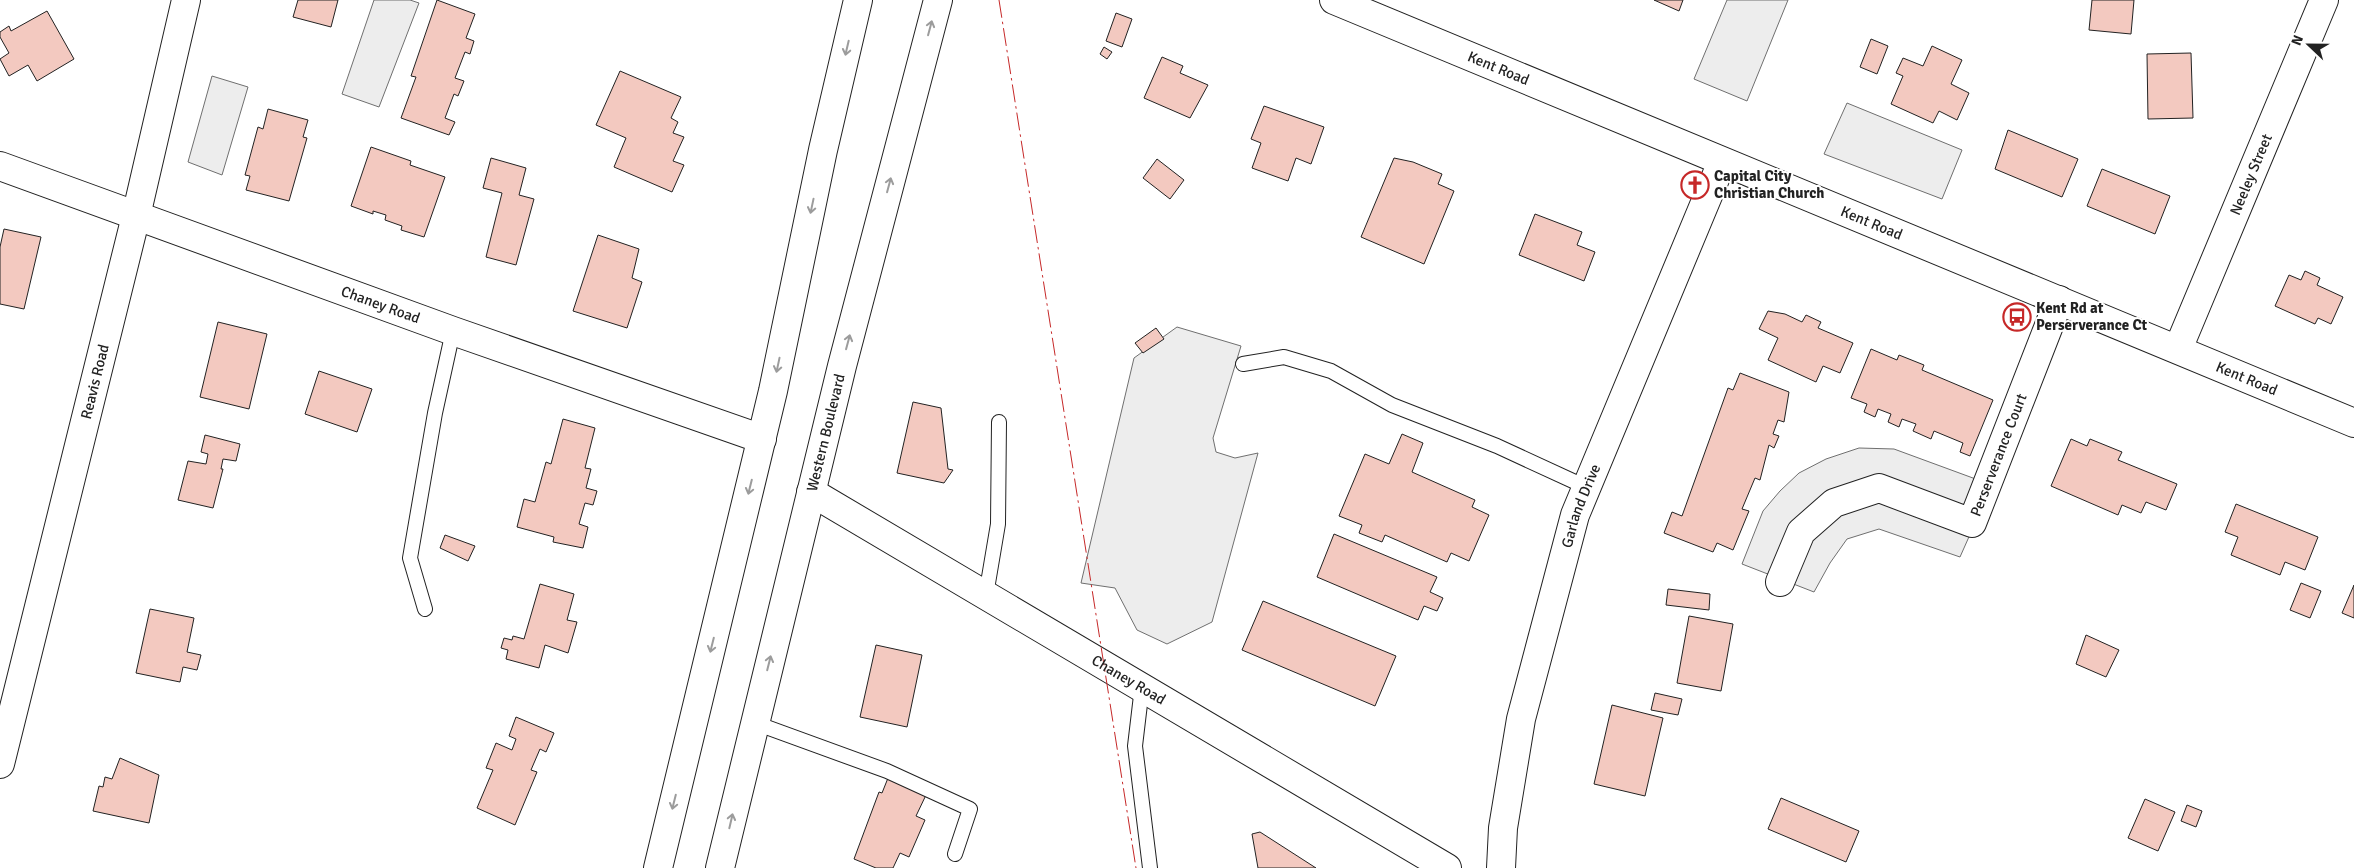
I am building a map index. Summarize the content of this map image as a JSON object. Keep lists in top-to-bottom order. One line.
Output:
{"streets":{"street":["Kent Road","Neeley Street","Chaney Road","Reavis Road","Western Boulevard","Perserverance Court","Garland Drive"]},"crossings":[["Kent Road","Neeley Street"],["Kent Road","Perserverance Court"],["Kent Road","Garland Drive"],["Chaney Road","Reavis Road"],["Chaney Road","Western Boulevard"]],"places":{"church":["Capital City Christian Church"],"bus stop":["Kent Rd at Perserverance Ct"]},"north":"left"}
